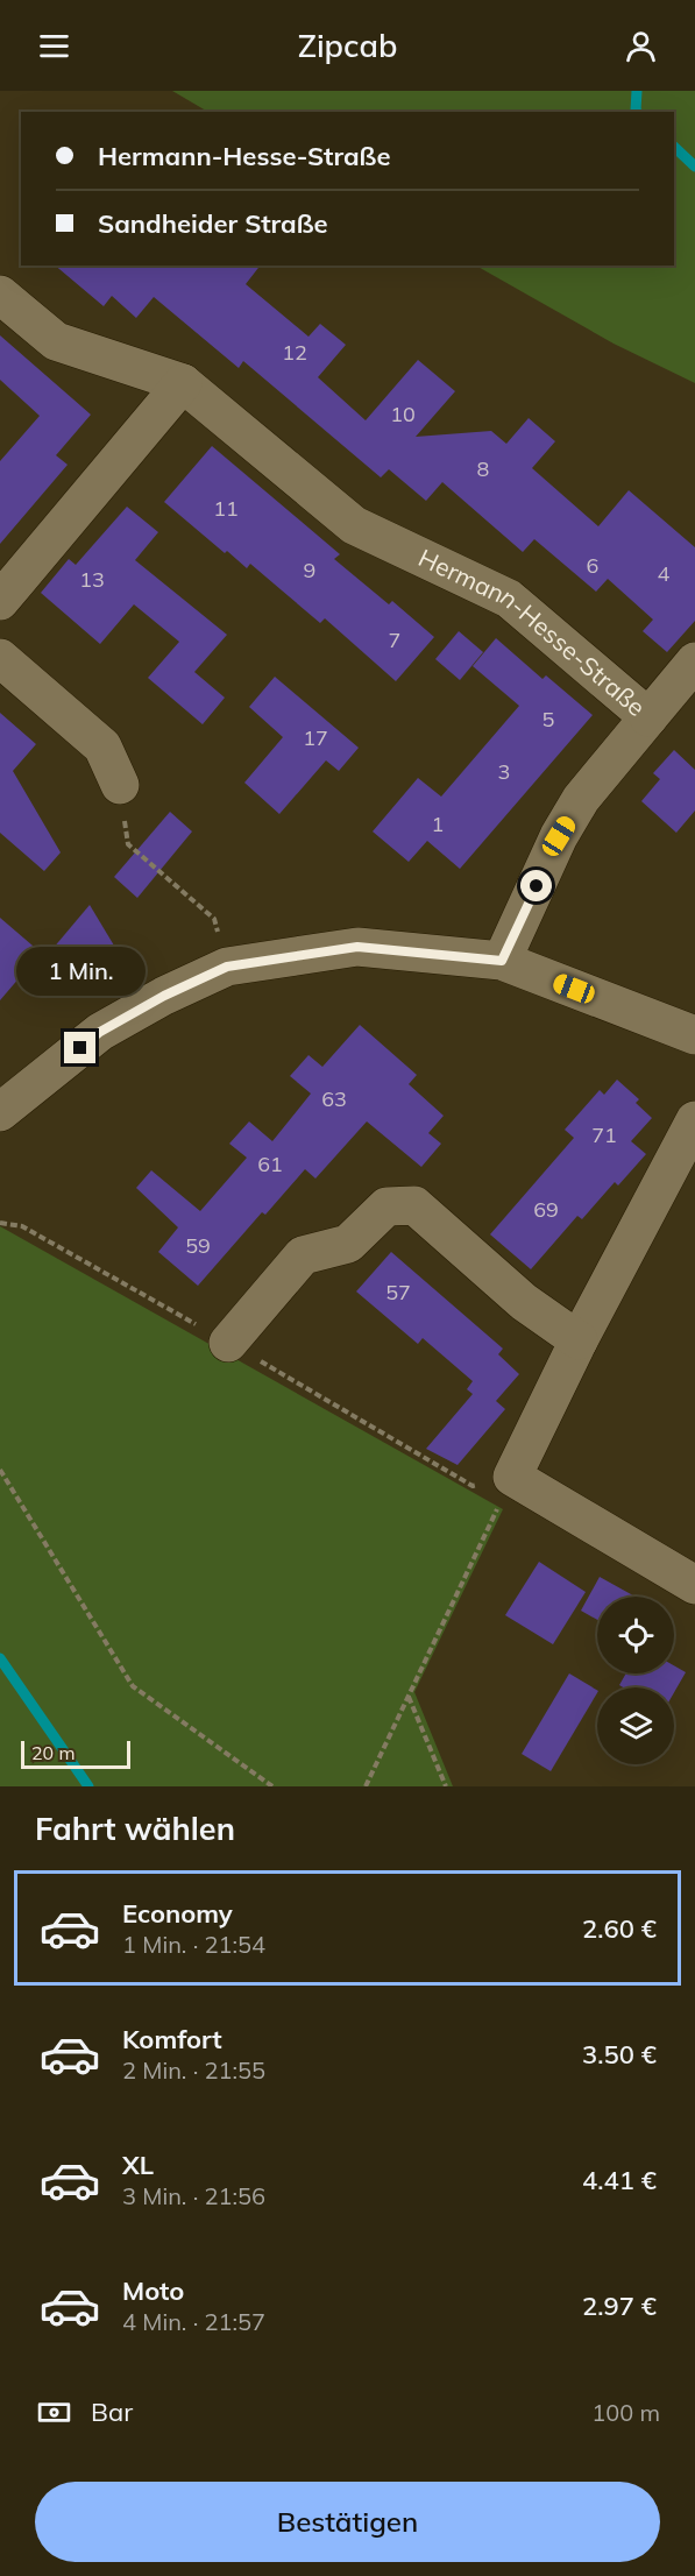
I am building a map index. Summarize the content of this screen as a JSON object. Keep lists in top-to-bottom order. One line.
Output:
{"streets":{"street":["Hermann-Hesse-Straße"]},"house_numbers":["12","10","8","11","6","9","4","13","7","5","17","3","1","63","71","61","69","59","57"],"scale_bar":"20 m","page":{"header":"Zipcab","banner":["Hermann-Hesse-Straße","Sandheider Straße"],"bubble":"1 Min.","scale":"20 m","heading":"Fahrt wählen","list":[{"name":"Economy","note":"1 Min. · 21:54","value":"2.60 €"},{"name":"Komfort","note":"2 Min. · 21:55","value":"3.50 €"},{"name":"XL","note":"3 Min. · 21:56","value":"4.41 €"},{"name":"Moto","note":"4 Min. · 21:57","value":"2.97 €"}],"pay":["Bar","100 m"],"buttons":"Bestätigen"}}
